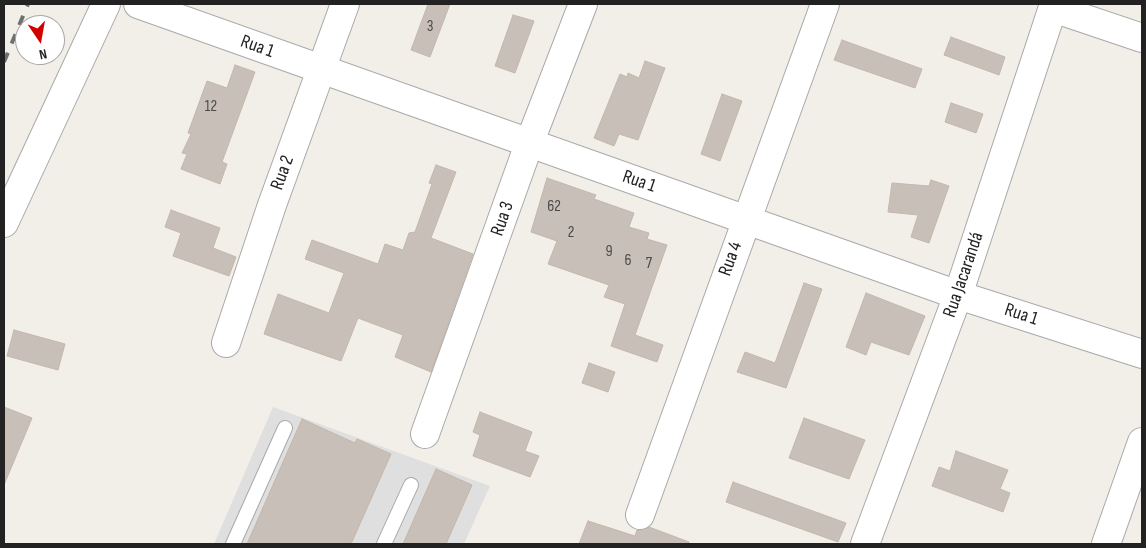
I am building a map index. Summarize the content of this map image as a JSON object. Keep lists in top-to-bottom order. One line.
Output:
{"streets":{"street":["Rua 1","Rua 2","Rua 3","Rua 4","Rua Jacarandá"]},"crossings":[["Rua 1","Rua 2"],["Rua 1","Rua 3"],["Rua 1","Rua 4"],["Rua 1","Rua Jacarandá"]],"house_numbers":["3","12","62","2","9","6","7"],"north":"bottom"}
